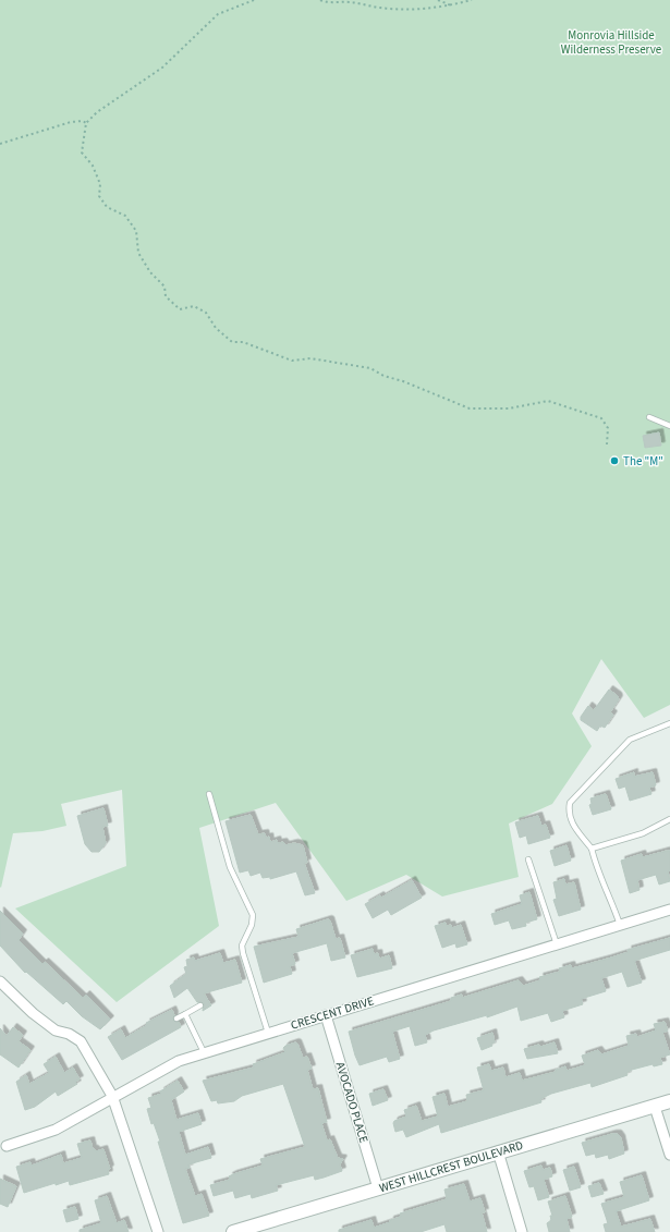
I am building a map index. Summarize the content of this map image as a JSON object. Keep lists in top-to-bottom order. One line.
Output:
{"streets":{"street":["CRESCENT DRIVE","AVOCADO PLACE","WEST HILLCREST BOULEVARD"]},"crossings":[["CRESCENT DRIVE","AVOCADO PLACE"],["AVOCADO PLACE","WEST HILLCREST BOULEVARD"]],"parks":["Monrovia Hillside Wilderness Preserve"],"places":["The \"M\""]}
